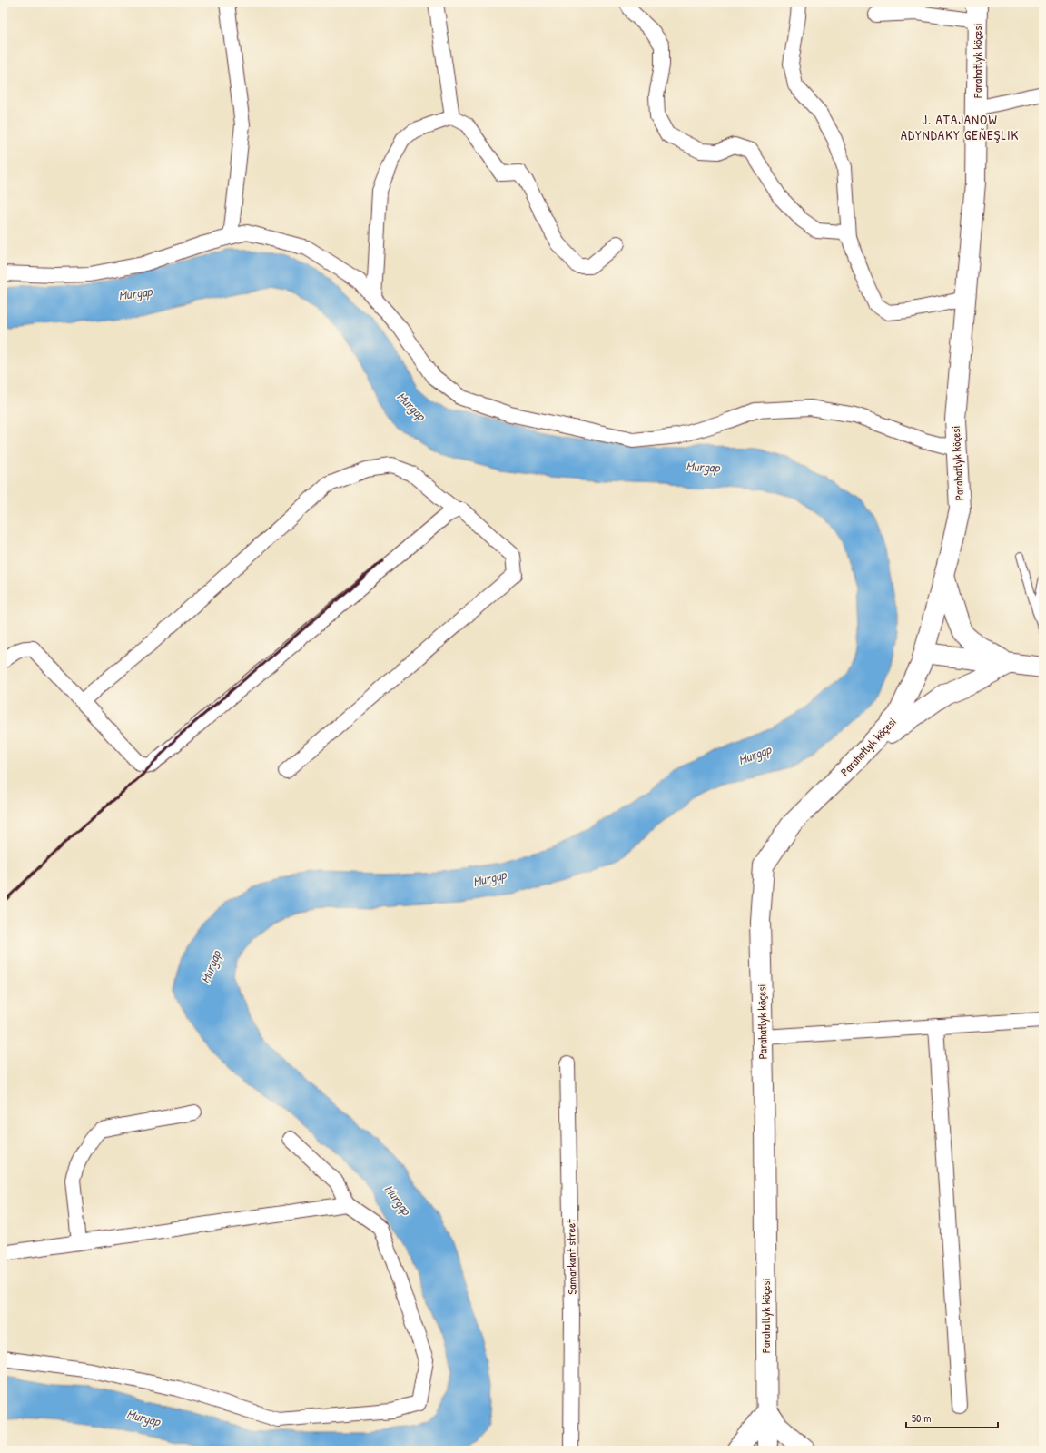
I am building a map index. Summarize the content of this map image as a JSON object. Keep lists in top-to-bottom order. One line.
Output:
{"streets":{"main road":["Parahatlyk köçesi"],"street":["Samarkant street"]},"districts":["J. ATAJANOW ADYNDAKY GEŇEŞLIK"],"water":["Murgap"],"scale_bar":"50 m"}
